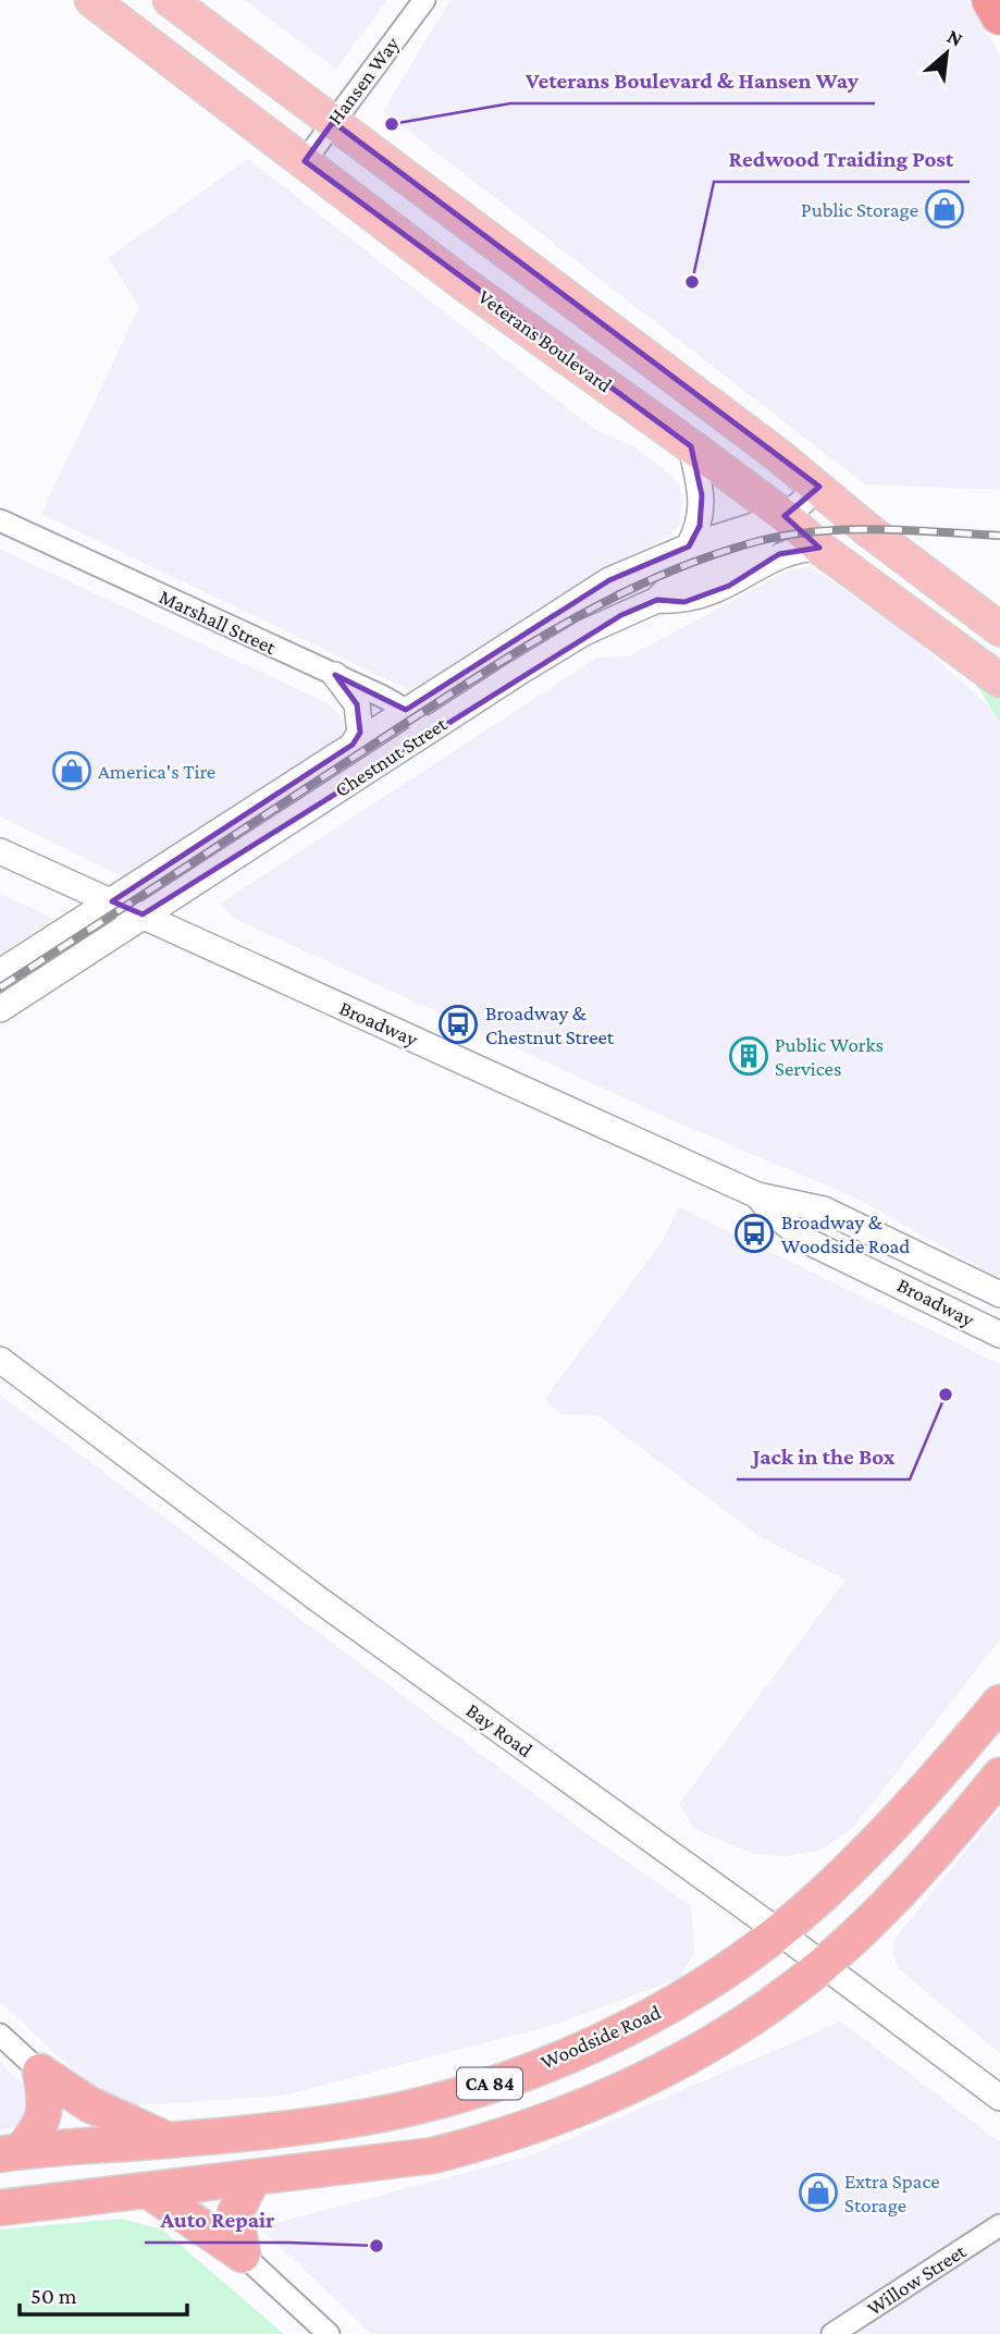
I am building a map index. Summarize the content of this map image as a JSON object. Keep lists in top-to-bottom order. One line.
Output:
{"streets":{"highway":["Woodside Road","CA 84"],"main road":["Veterans Boulevard"],"street":["Hansen Way","Marshall Street","Chestnut Street","Broadway","Bay Road","Willow Street"]},"crossings":[["Hansen Way","Veterans Boulevard"],["Veterans Boulevard","Chestnut Street"],["Marshall Street","Chestnut Street"],["Chestnut Street","Broadway"],["Bay Road","Woodside Road"],["Bay Road","CA 84"]],"places":{"other":["Veterans Boulevard & Hansen Way","Redwood Traiding Post","Jack in the Box","Auto Repair"],"shop":["Public Storage","America's Tire","Extra Space Storage"],"bus stop":["Broadway & Chestnut Street","Broadway & Woodside Road"],"building":["Public Works Services"]},"scale_bar":"50 m","north":"top right"}
